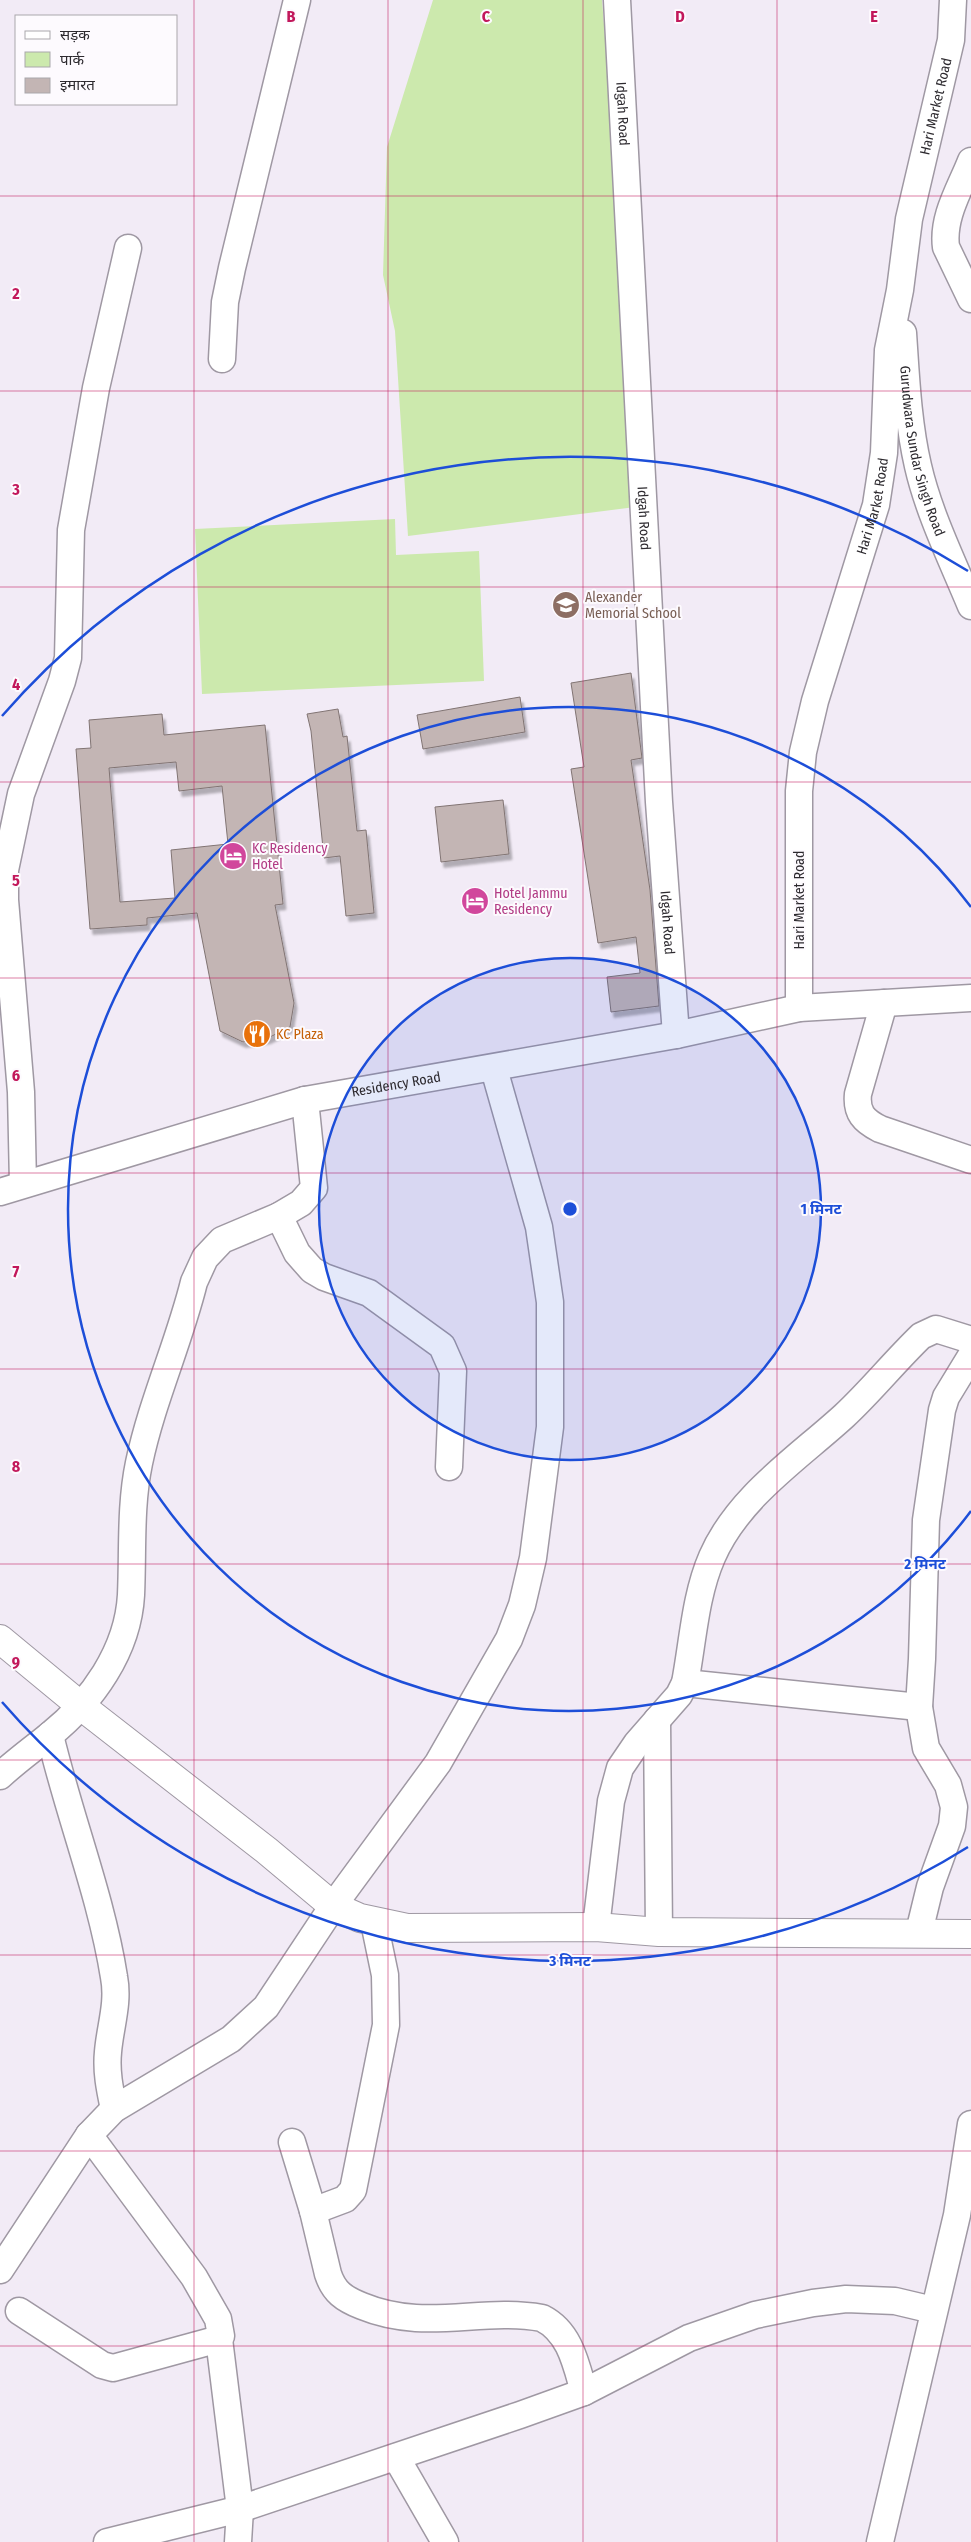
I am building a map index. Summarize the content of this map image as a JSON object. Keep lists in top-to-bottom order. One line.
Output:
{"streets":{"street":["Hari Market Road","Idgah Road","Gurudwara Sundar Singh Road","Residency Road"]},"crossings":[["Hari Market Road","Gurudwara Sundar Singh Road"],["Hari Market Road","Residency Road"],["Idgah Road","Residency Road"]],"places":{"school or university":["Alexander Memorial School"],"hotel":["KC Residency Hotel","Hotel Jammu Residency"],"restaurant":["KC Plaza"]},"legend":["सड़क","पार्क","इमारत"],"grid":{"columns":["B","C","D","E"],"rows":["2","3","4","5","6","7","8","9"]},"rings":["1 मिनट","2 मिनट","3 मिनट"]}
